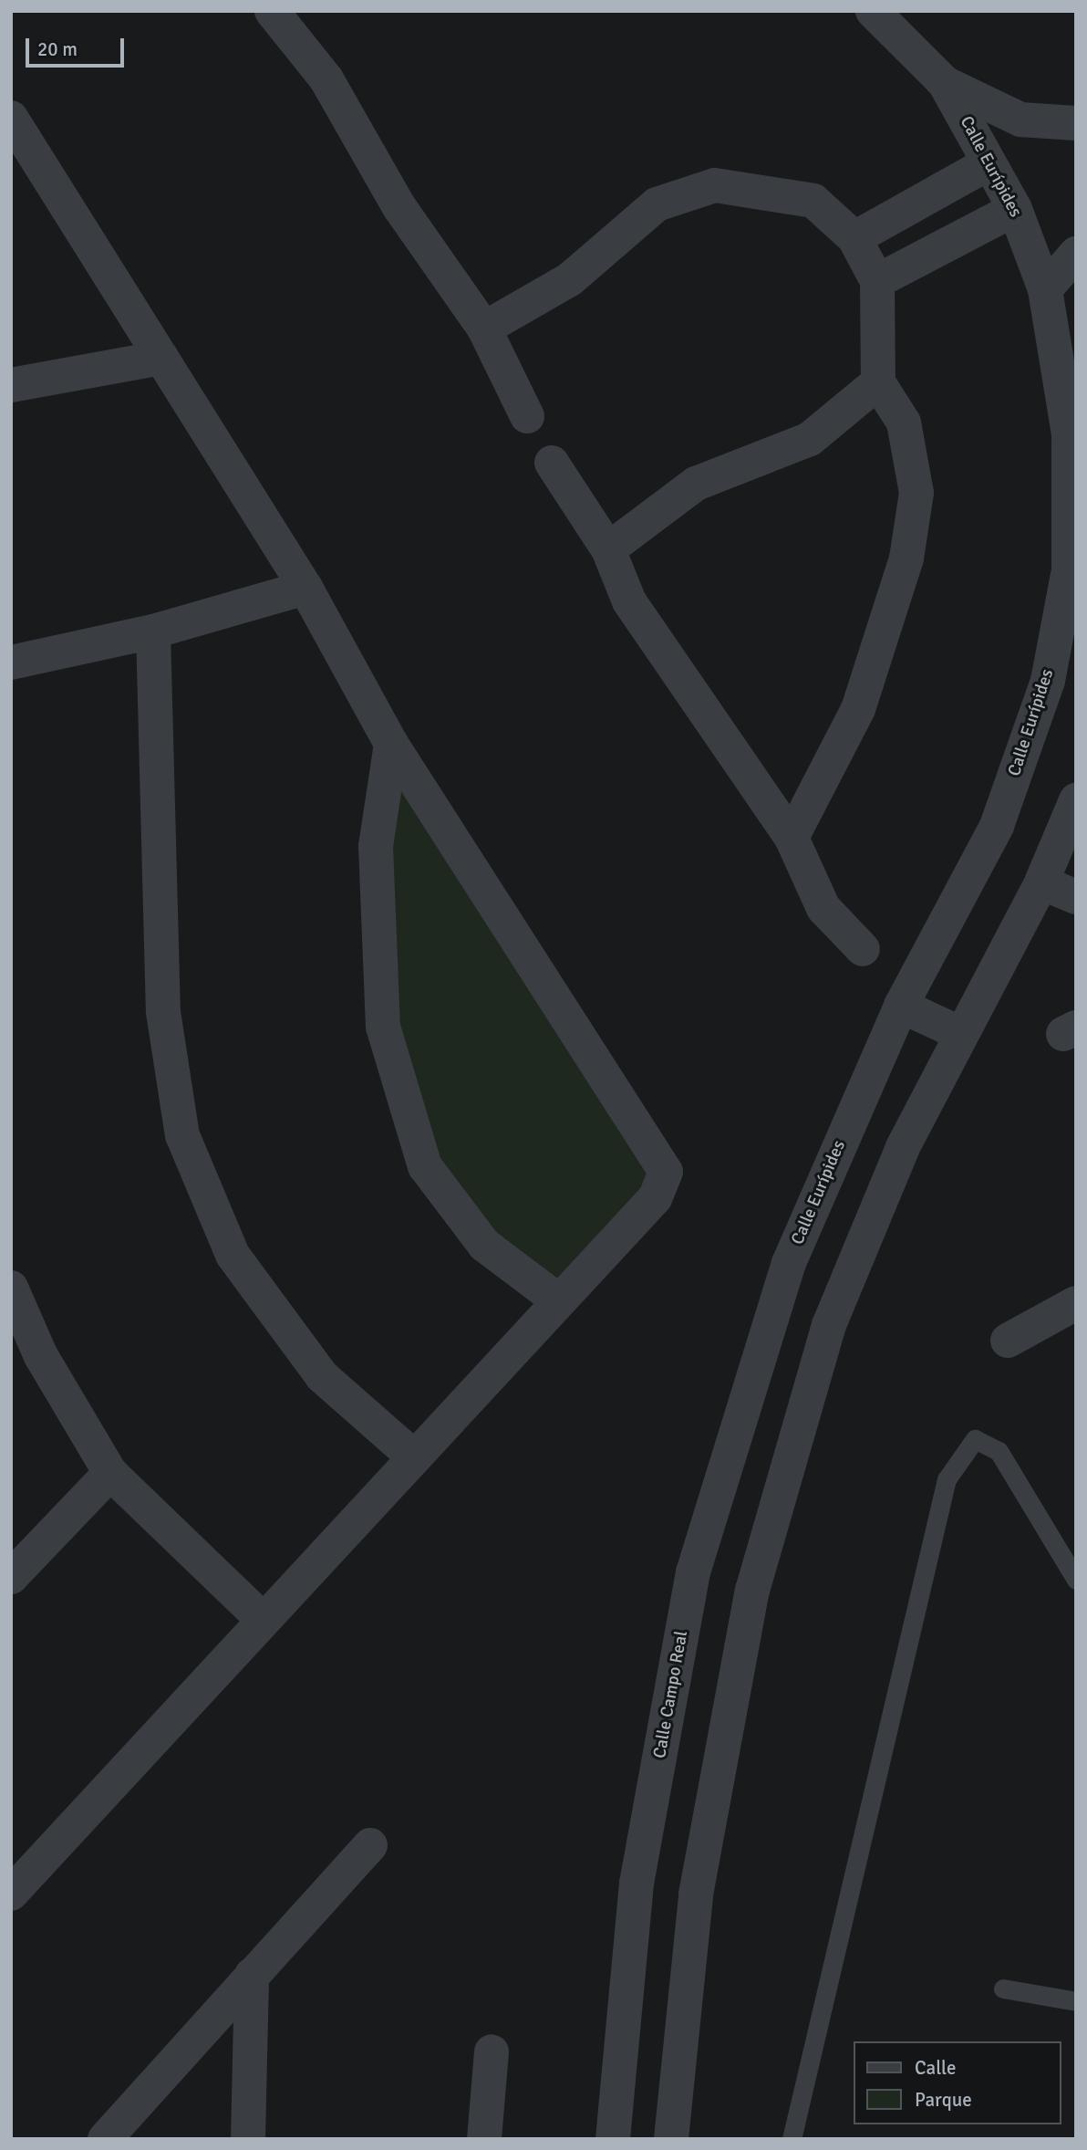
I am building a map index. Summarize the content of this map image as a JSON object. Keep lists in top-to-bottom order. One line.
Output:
{"streets":{"street":["Calle Eurípides","Calle Campo Real"]},"crossings":[["Calle Eurípides","Calle Campo Real"]],"legend":["Calle","Parque"],"scale_bar":"20 m"}
